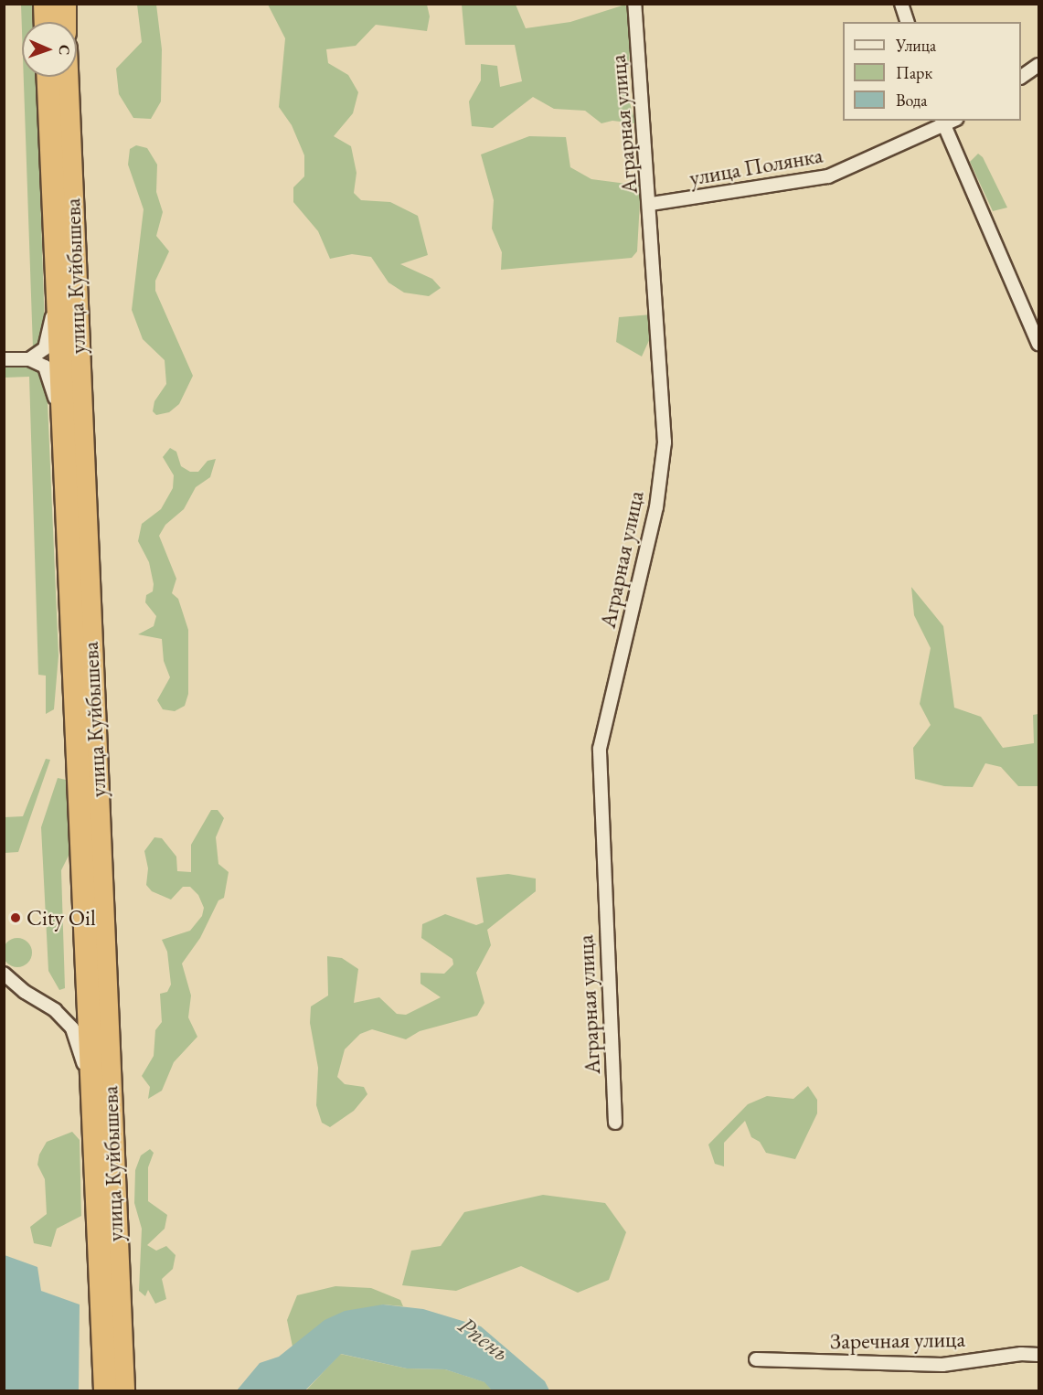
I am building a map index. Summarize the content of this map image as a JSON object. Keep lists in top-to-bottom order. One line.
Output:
{"streets":{"highway":["улица Куйбышева"],"street":["Аграрная улица","улица Полянка","Заречная улица"]},"crossings":[["Аграрная улица","улица Полянка"]],"water":["Рпень"],"places":["City Oil"],"legend":["Улица","Парк","Вода"],"north":"right"}
